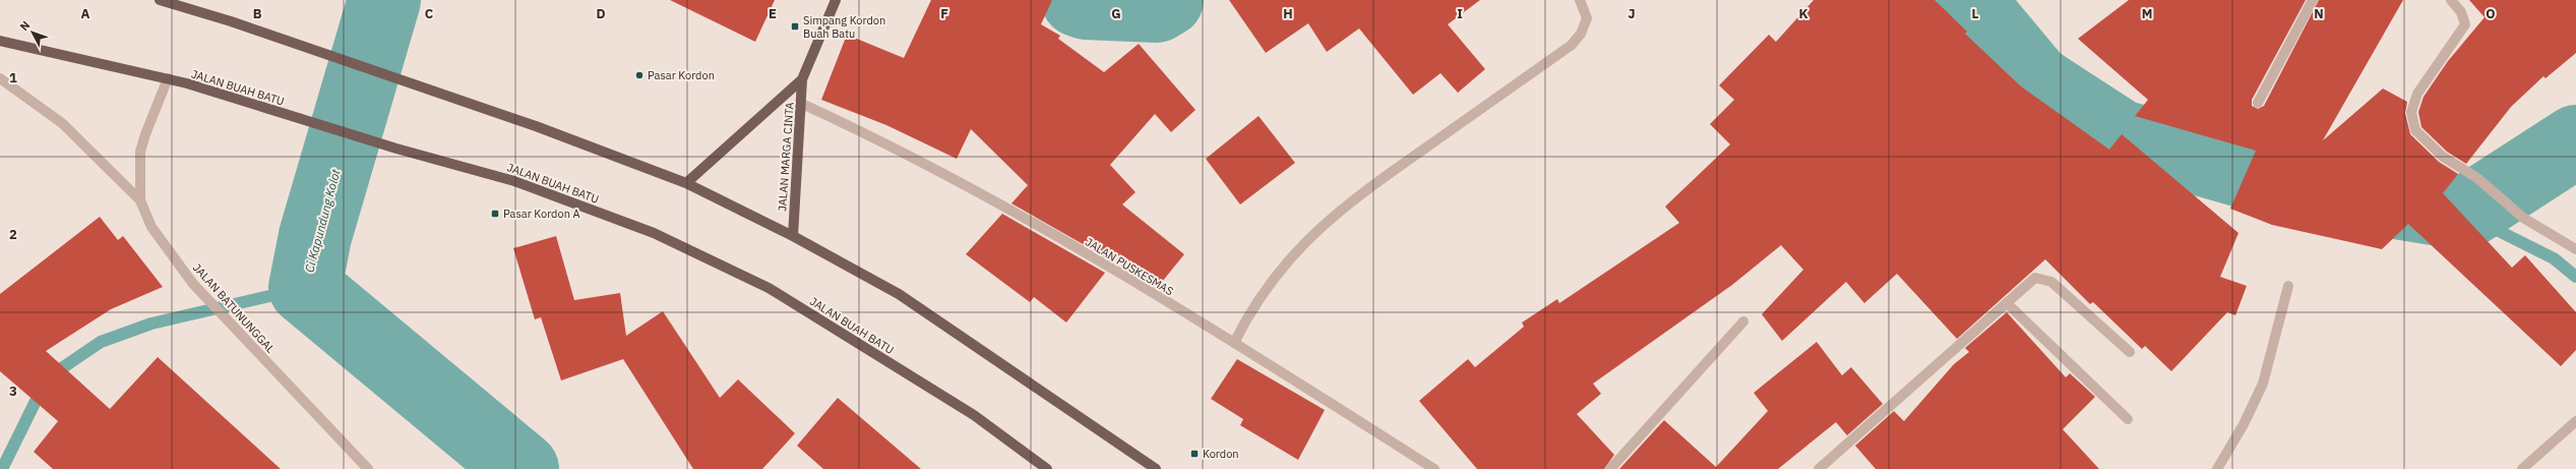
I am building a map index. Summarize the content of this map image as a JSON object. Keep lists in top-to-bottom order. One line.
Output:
{"streets":{"main road":["JALAN BUAH BATU","JALAN MARGA CINTA"],"street":["JALAN PUSKESMAS","JALAN BATUNUNGGAL"]},"crossings":[["JALAN MARGA CINTA","JALAN PUSKESMAS"]],"water":["Ci Kapundung Kolot"],"places":{"transit":["Simpang Kordon Buah Batu","Pasar Kordon A","Kordon"],"other":["Pasar Kordon"]},"north":"top left","grid":{"columns":["A","B","C","D","E","F","G","H","I","J","K","L","M","N","O"],"rows":["1","2","3"]}}
